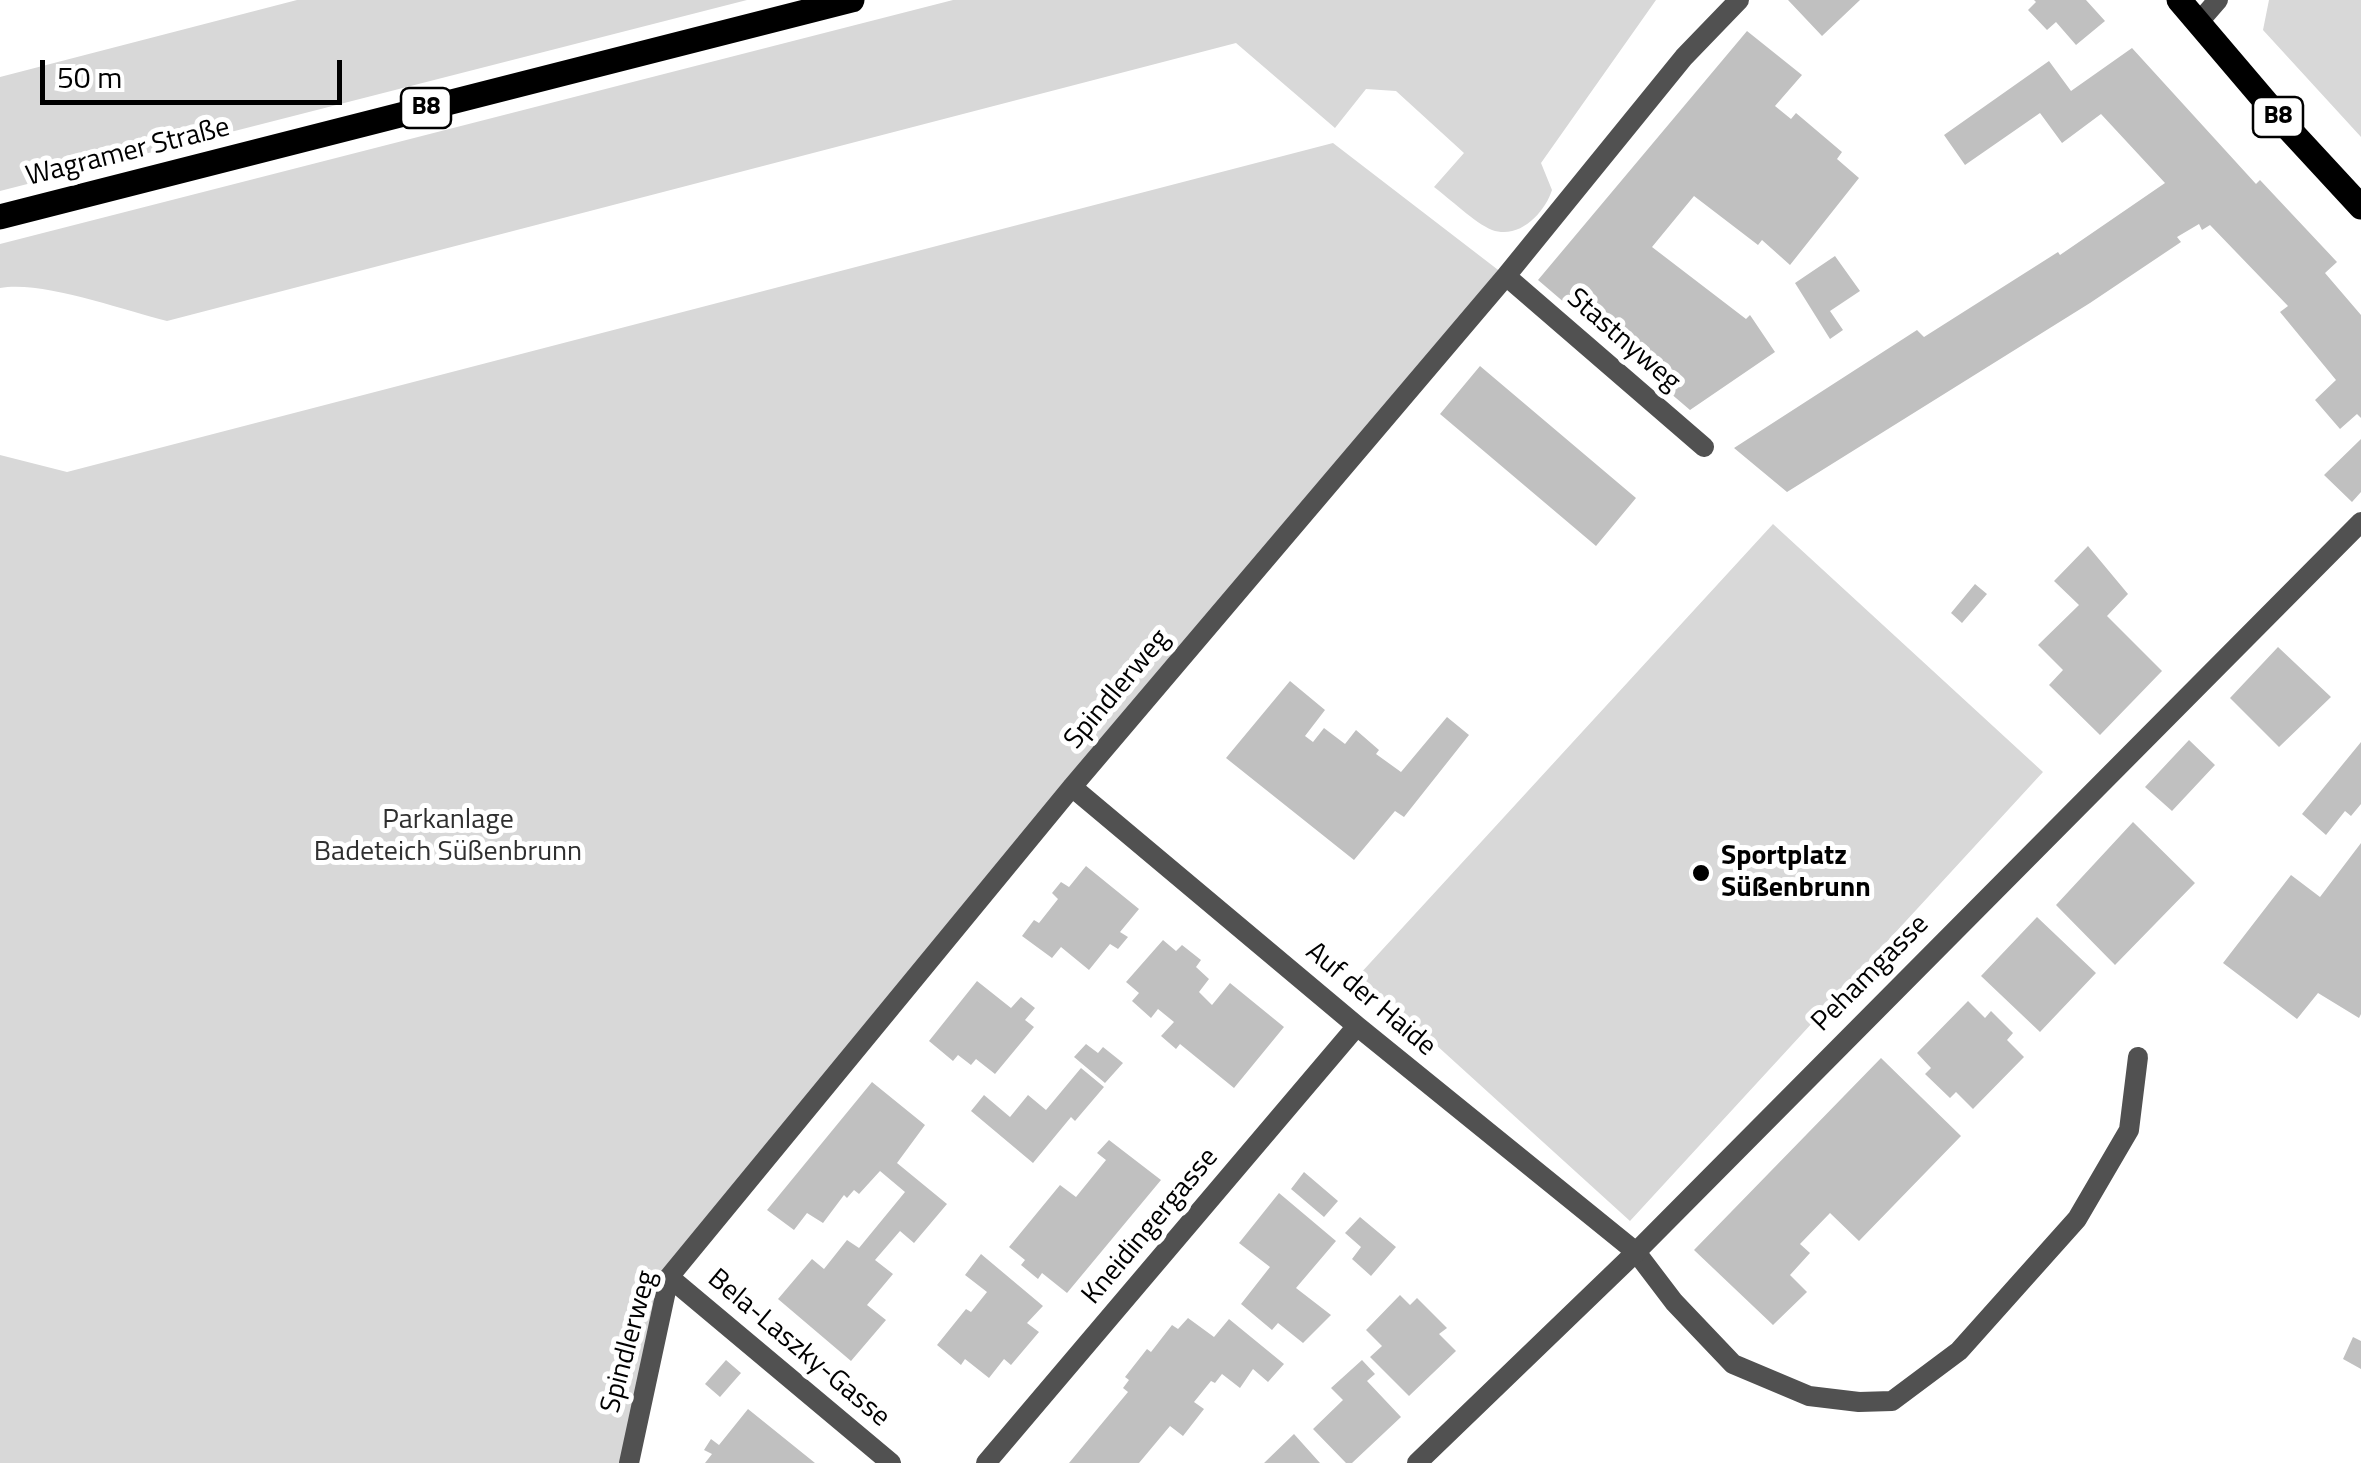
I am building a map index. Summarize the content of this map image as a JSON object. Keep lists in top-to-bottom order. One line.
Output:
{"streets":{"main road":["B8","Wagramer Straße"],"street":["Stastnyweg","Spindlerweg","Pehamgasse","Auf der Haide","Kneidingergasse","Bela-Laszky-Gasse"]},"crossings":[["Stastnyweg","Spindlerweg"],["Spindlerweg","Auf der Haide"],["Spindlerweg","Bela-Laszky-Gasse"],["Pehamgasse","Auf der Haide"],["Auf der Haide","Kneidingergasse"]],"parks":["Parkanlage Badeteich Süßenbrunn"],"places":["Sportplatz Süßenbrunn"],"scale_bar":"50 m"}
